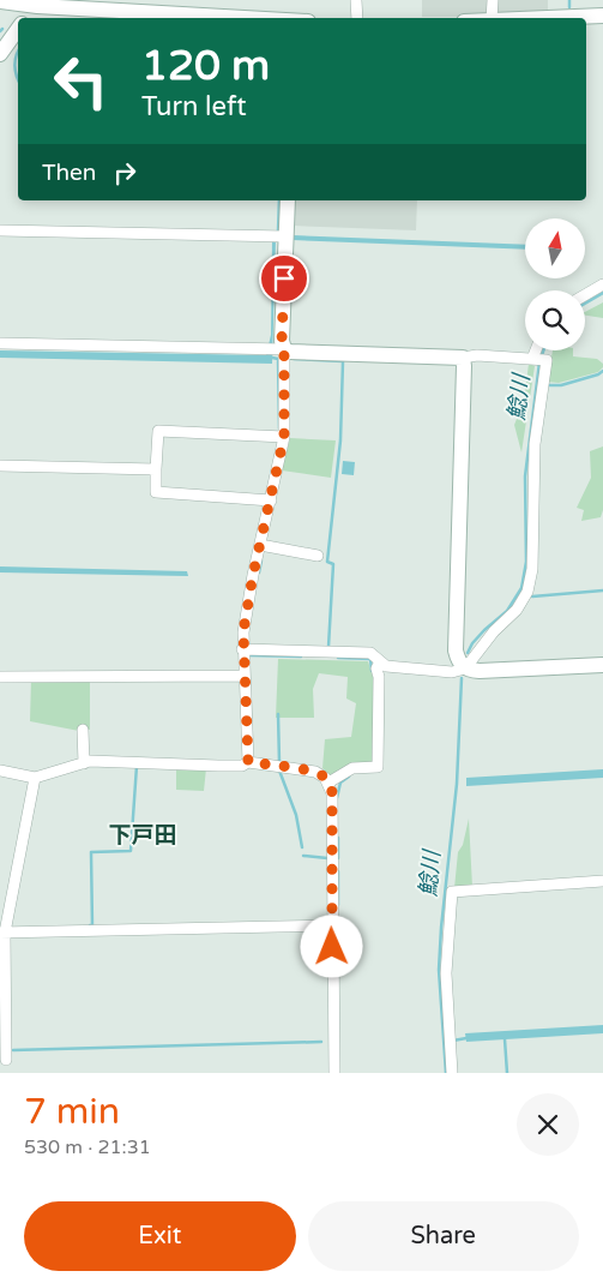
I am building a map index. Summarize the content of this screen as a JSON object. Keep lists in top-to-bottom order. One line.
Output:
{"districts":["下戸田"],"water":["鯰川"],"north":"top","page":{"turn":["120 m","Turn left"],"then":"Then","heading":["7 min","530 m · 21:31"],"buttons":["Exit","Share"]}}
